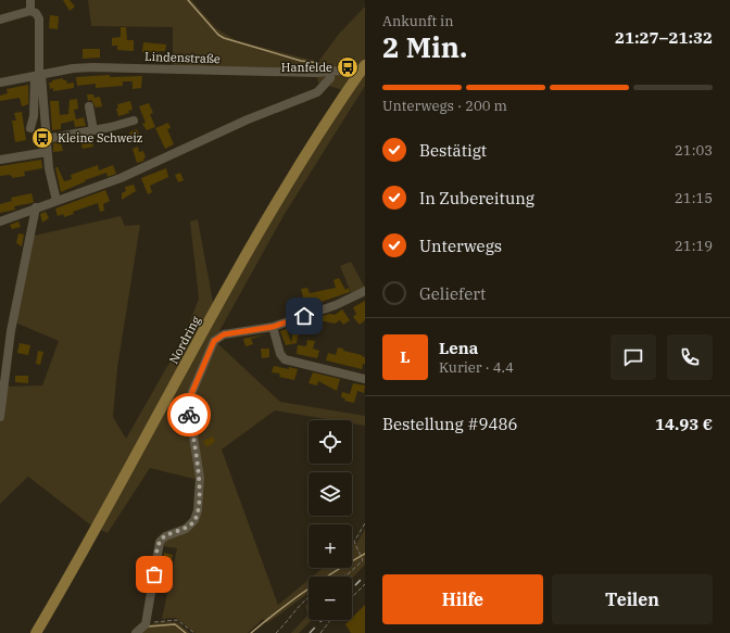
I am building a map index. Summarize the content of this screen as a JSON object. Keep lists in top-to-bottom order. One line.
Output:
{"streets":{"main road":["Nordring"],"street":["Lindenstraße"]},"places":{"bus stop":["Hanfelde","Kleine Schweiz"]},"page":{"heading":["2 Min.","Ankunft in","21:27–21:32"],"panel":["Lena","Kurier · 4.4","Bestellung #9486","14.93 €"],"bar":"Unterwegs · 200 m","list":[["Bestätigt","21:03"],["In Zubereitung","21:15"],["Unterwegs","21:19"],"Geliefert"],"round":"L","map_buttons":["+","−"],"buttons":["Hilfe","Teilen"]}}
